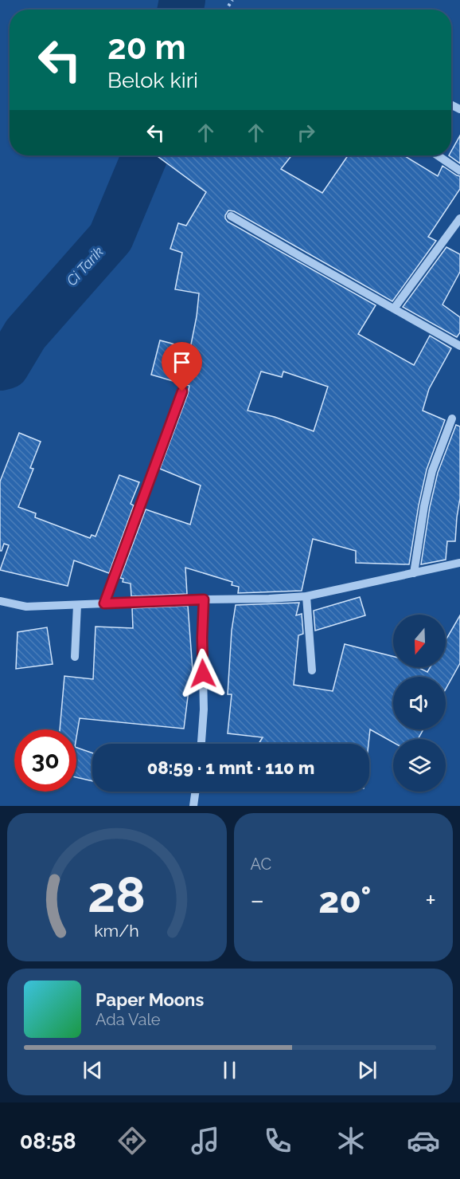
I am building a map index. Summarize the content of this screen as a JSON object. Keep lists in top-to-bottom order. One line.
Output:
{"water":["Ci Tarik"],"north":"bottom","page":{"turn":["20 m","Belok kiri"],"limit":"30","trip":"08:59 · 1 mnt · 110 m","tile":"AC","heat":["−","20°","+"],"song":["Paper Moons","Ada Vale"],"tabs":"08:58","gauge":["28","km/h"]}}
